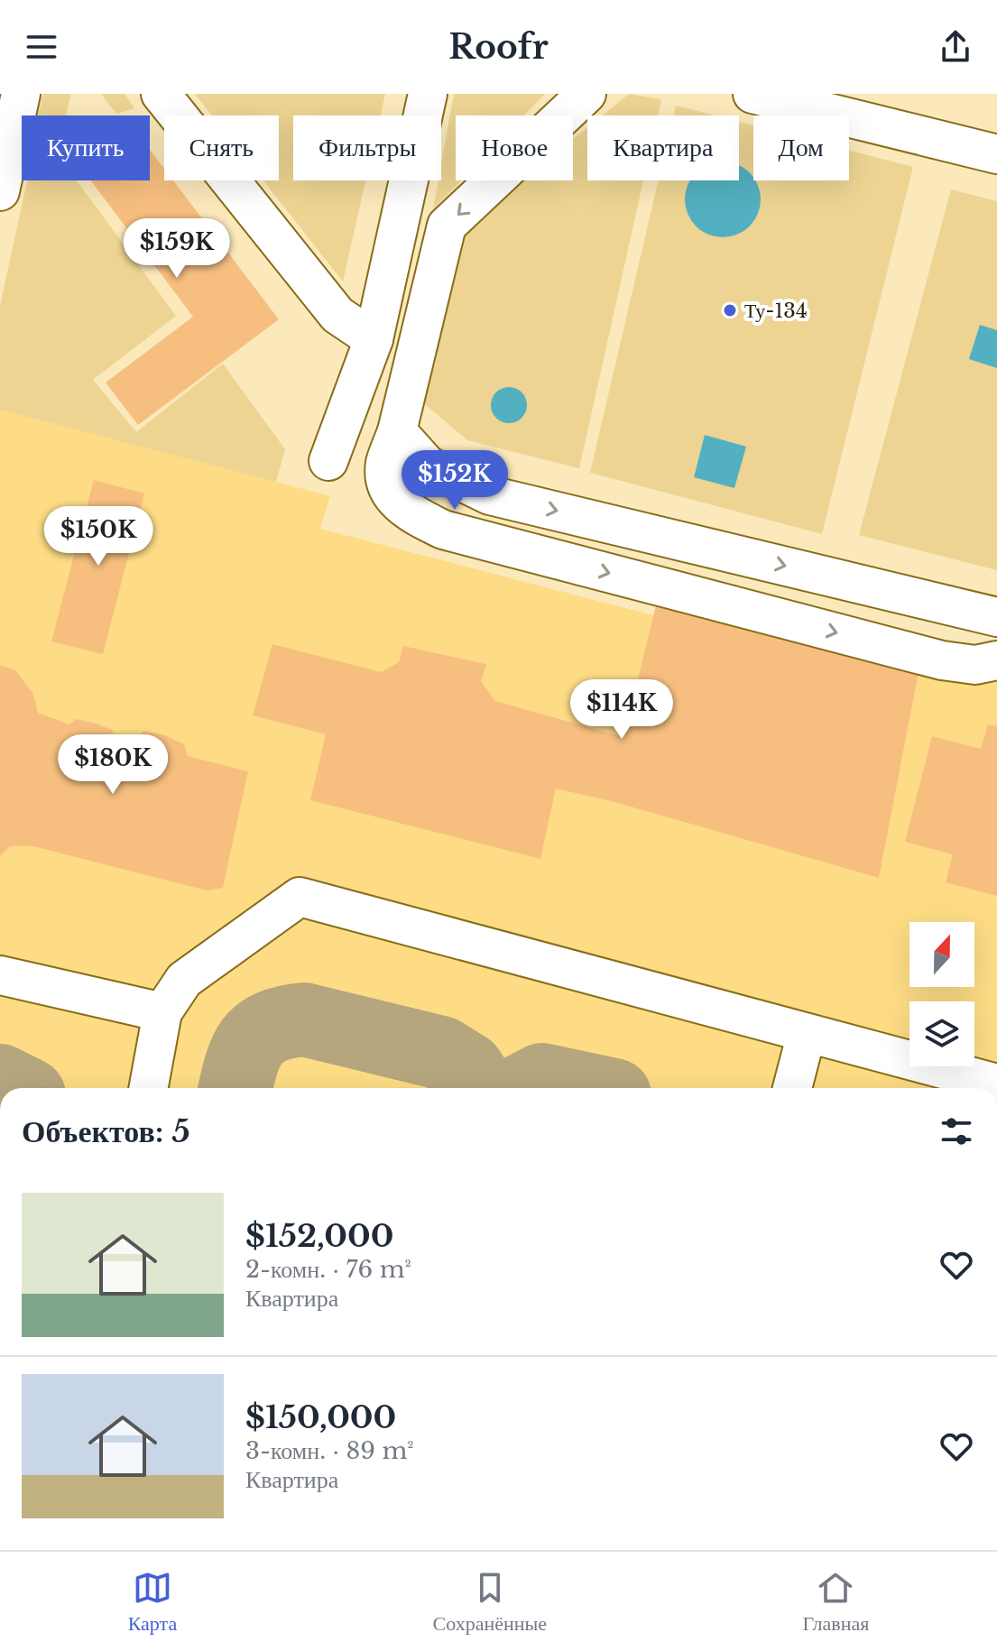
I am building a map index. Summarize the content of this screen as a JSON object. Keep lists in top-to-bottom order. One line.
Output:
{"places":["Ту-134"],"north":"top","page":{"header":"Roofr","chip":["Купить","Снять","Фильтры","Новое","Квартира","Дом"],"price":["$159K","$152K","$150K","$114K","$180K"],"heading":"Объектов: 5","list":[{"name":"$152,000","note":"2-комн. · 76 m² · Квартира"},{"name":"$150,000","note":"3-комн. · 89 m² · Квартира"}],"tabs":["Карта","Сохранённые","Главная"]}}
